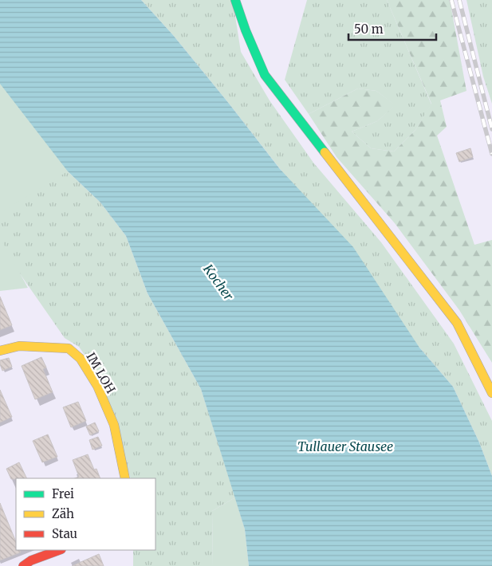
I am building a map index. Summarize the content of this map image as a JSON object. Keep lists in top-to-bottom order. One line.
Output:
{"streets":{"street":["IM LOH"]},"water":["Kocher","Tullauer Stausee"],"legend":["Frei","Zäh","Stau"],"scale_bar":"50 m"}
